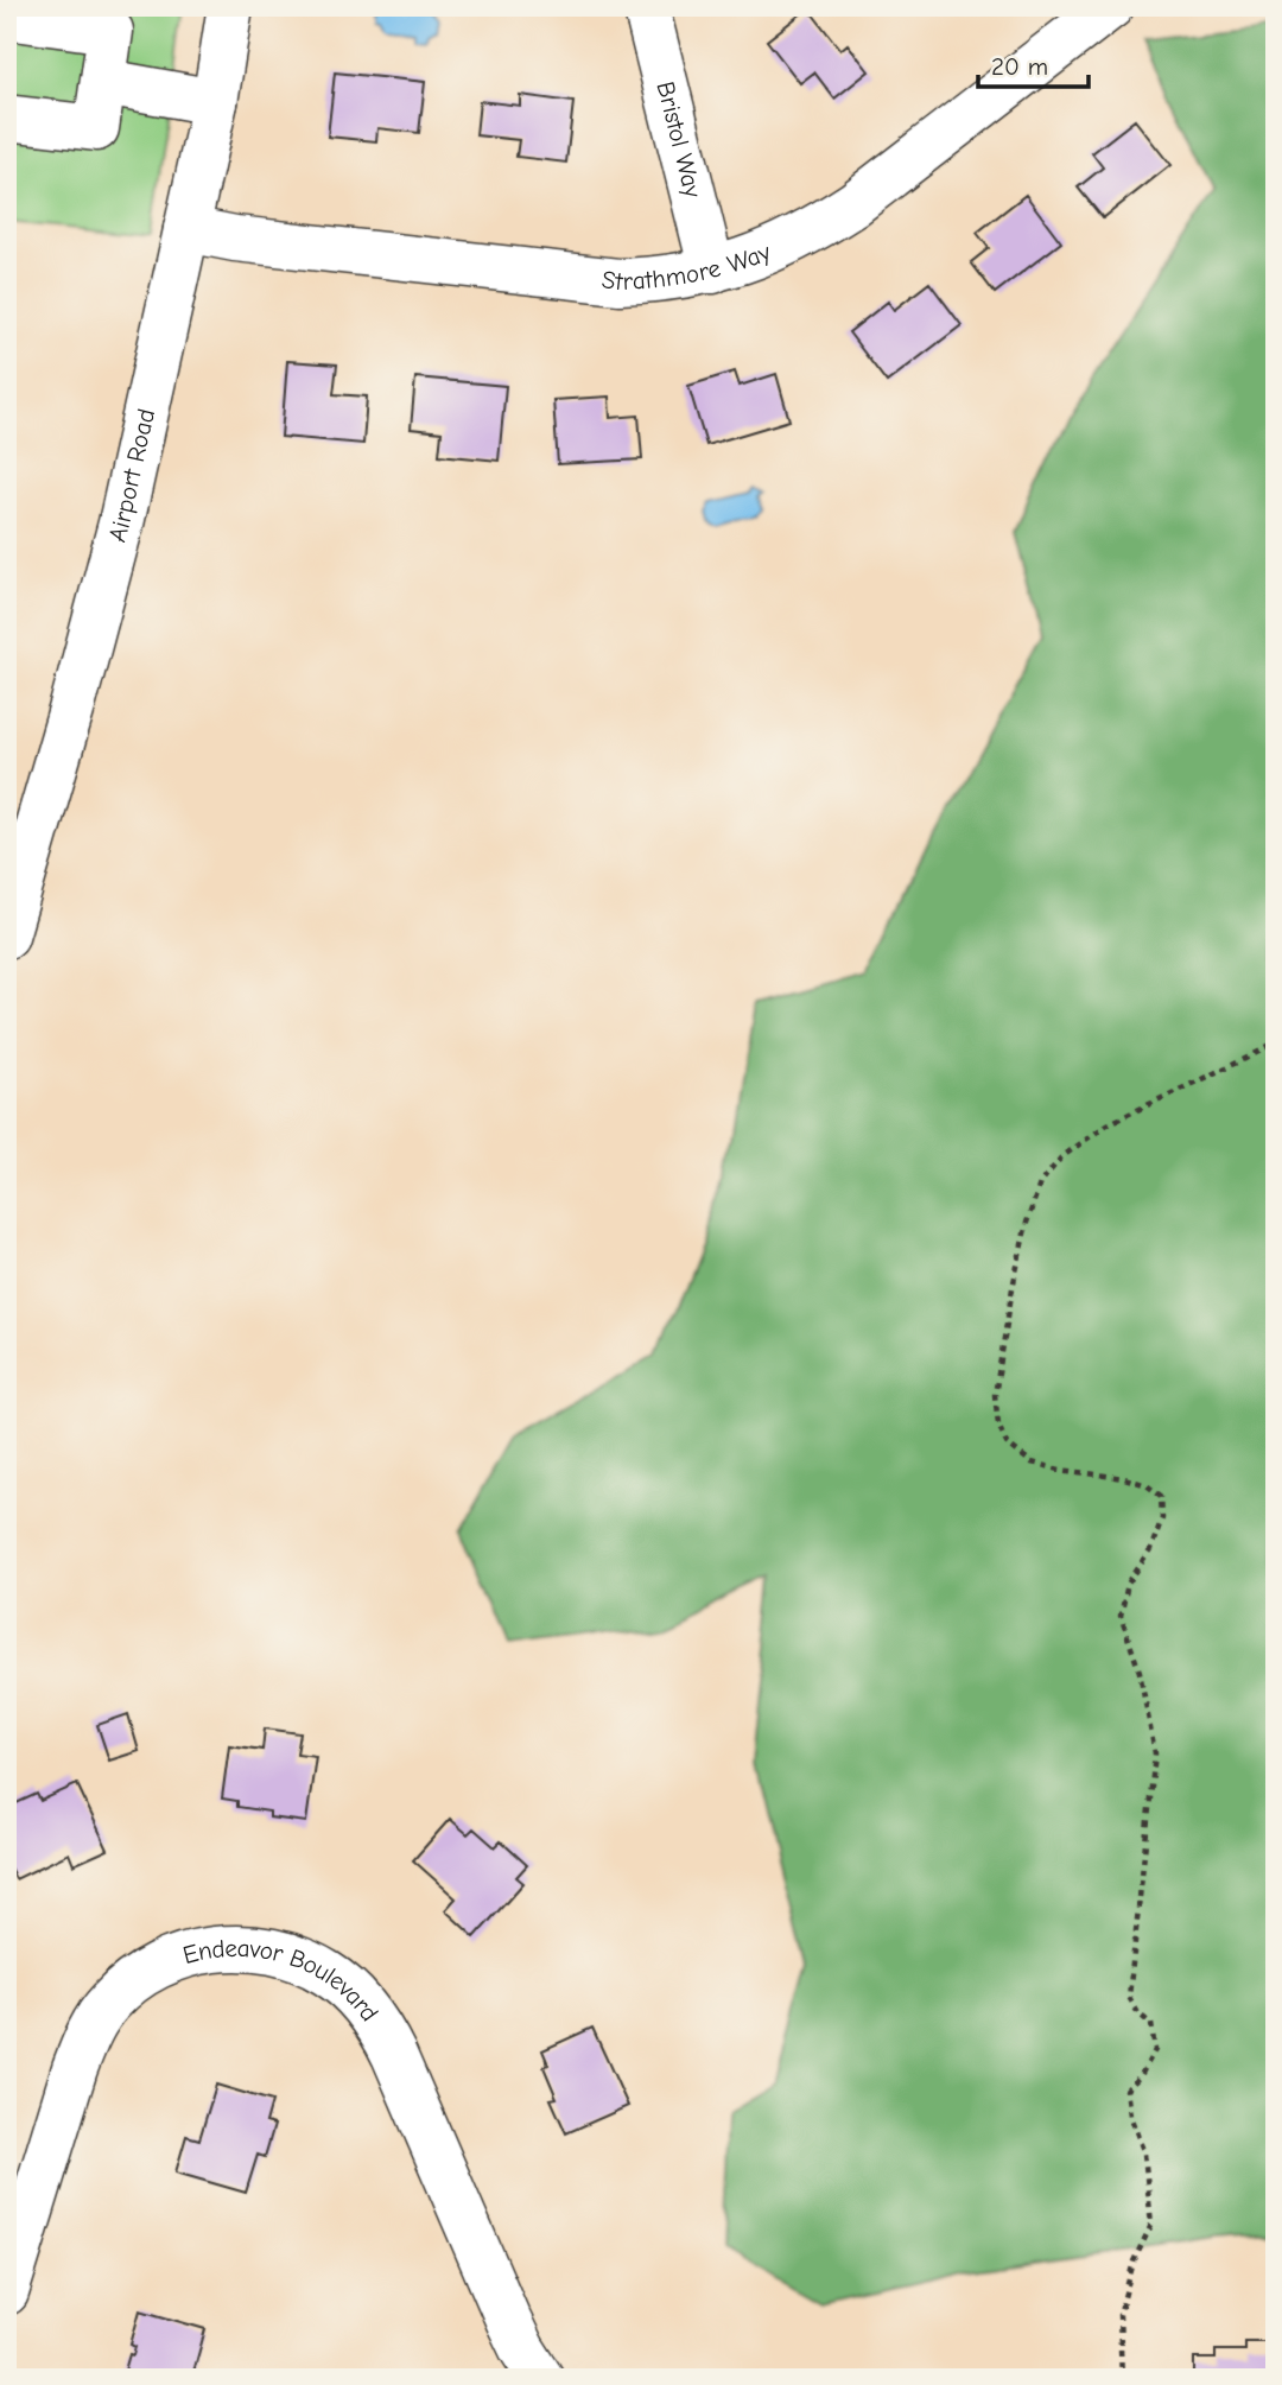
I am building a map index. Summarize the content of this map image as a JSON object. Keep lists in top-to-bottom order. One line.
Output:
{"streets":{"street":["Bristol Way","Strathmore Way","Airport Road","Endeavor Boulevard"]},"crossings":[["Bristol Way","Strathmore Way"],["Strathmore Way","Airport Road"]],"scale_bar":"20 m"}
